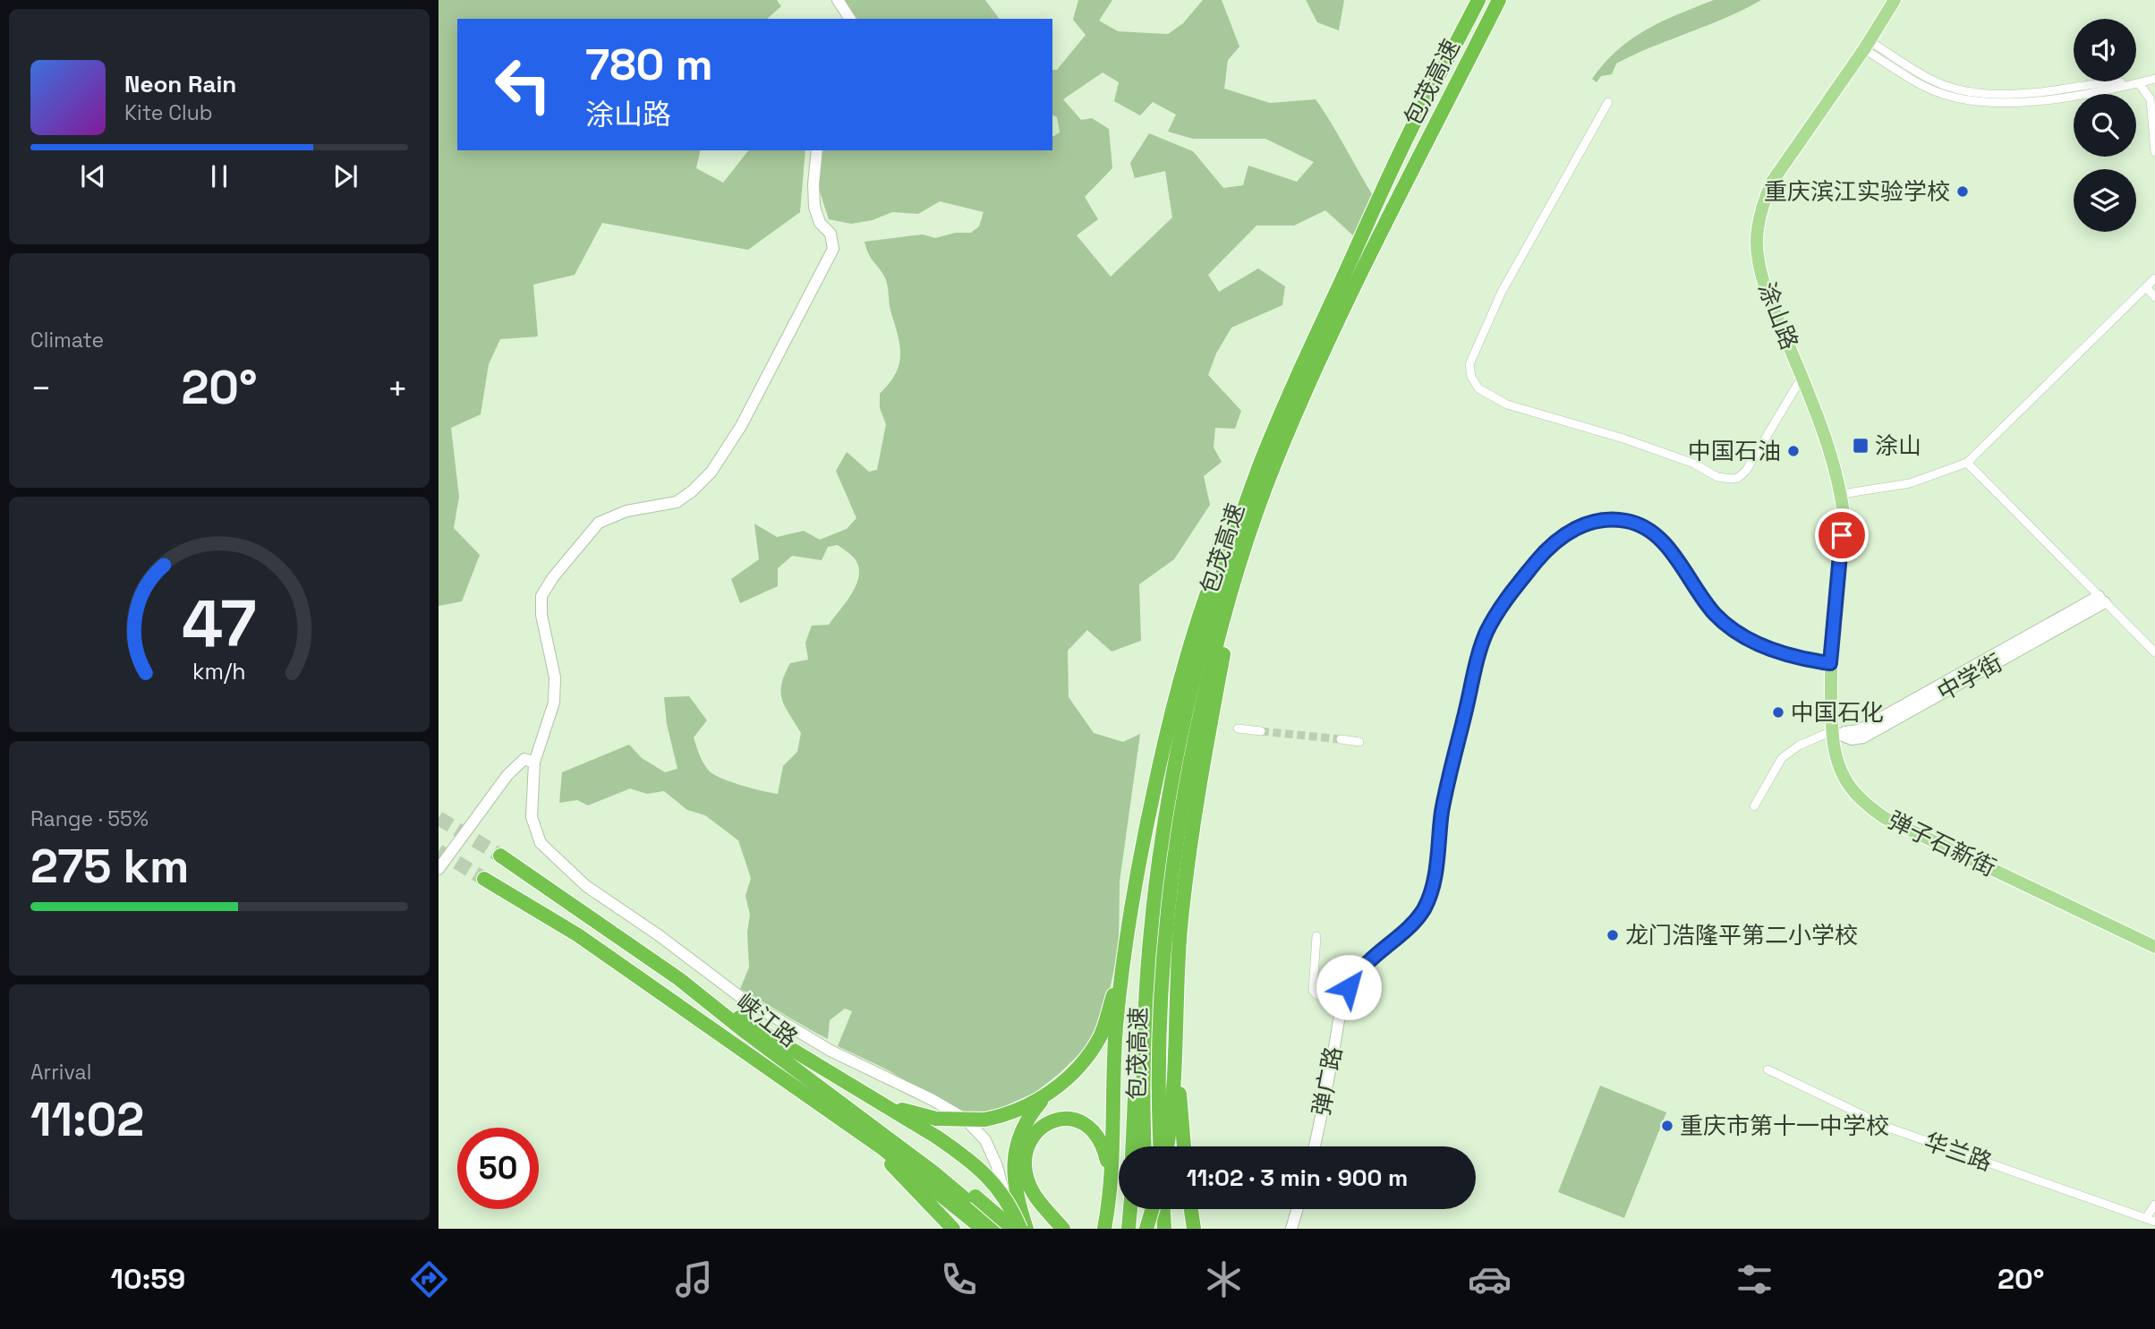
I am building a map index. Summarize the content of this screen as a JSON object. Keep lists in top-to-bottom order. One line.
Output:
{"streets":{"highway":["包茂高速","峡江路"],"main road":["涂山路","弹子石新街"],"street":["中学街","弹广路","华兰路"]},"crossings":[["涂山路","弹子石新街"],["涂山路","弹广路"],["中学街","弹子石新街"],["弹子石新街","弹广路"]],"places":{"other":["重庆滨江实验学校","中国石油","中国石化","龙门浩隆平第二小学校","重庆市第十一中学校"],"transit":["涂山"]},"page":{"turn":["780 m","涂山路"],"song":["Neon Rain","Kite Club"],"tile":["Climate",["Range · 55%","275 km"],["Arrival","11:02"]],"heat":["−","20°","+"],"limit":"50","trip":"11:02 · 3 min · 900 m","tabs":["10:59","20°"],"gauge":["47","km/h"]}}
